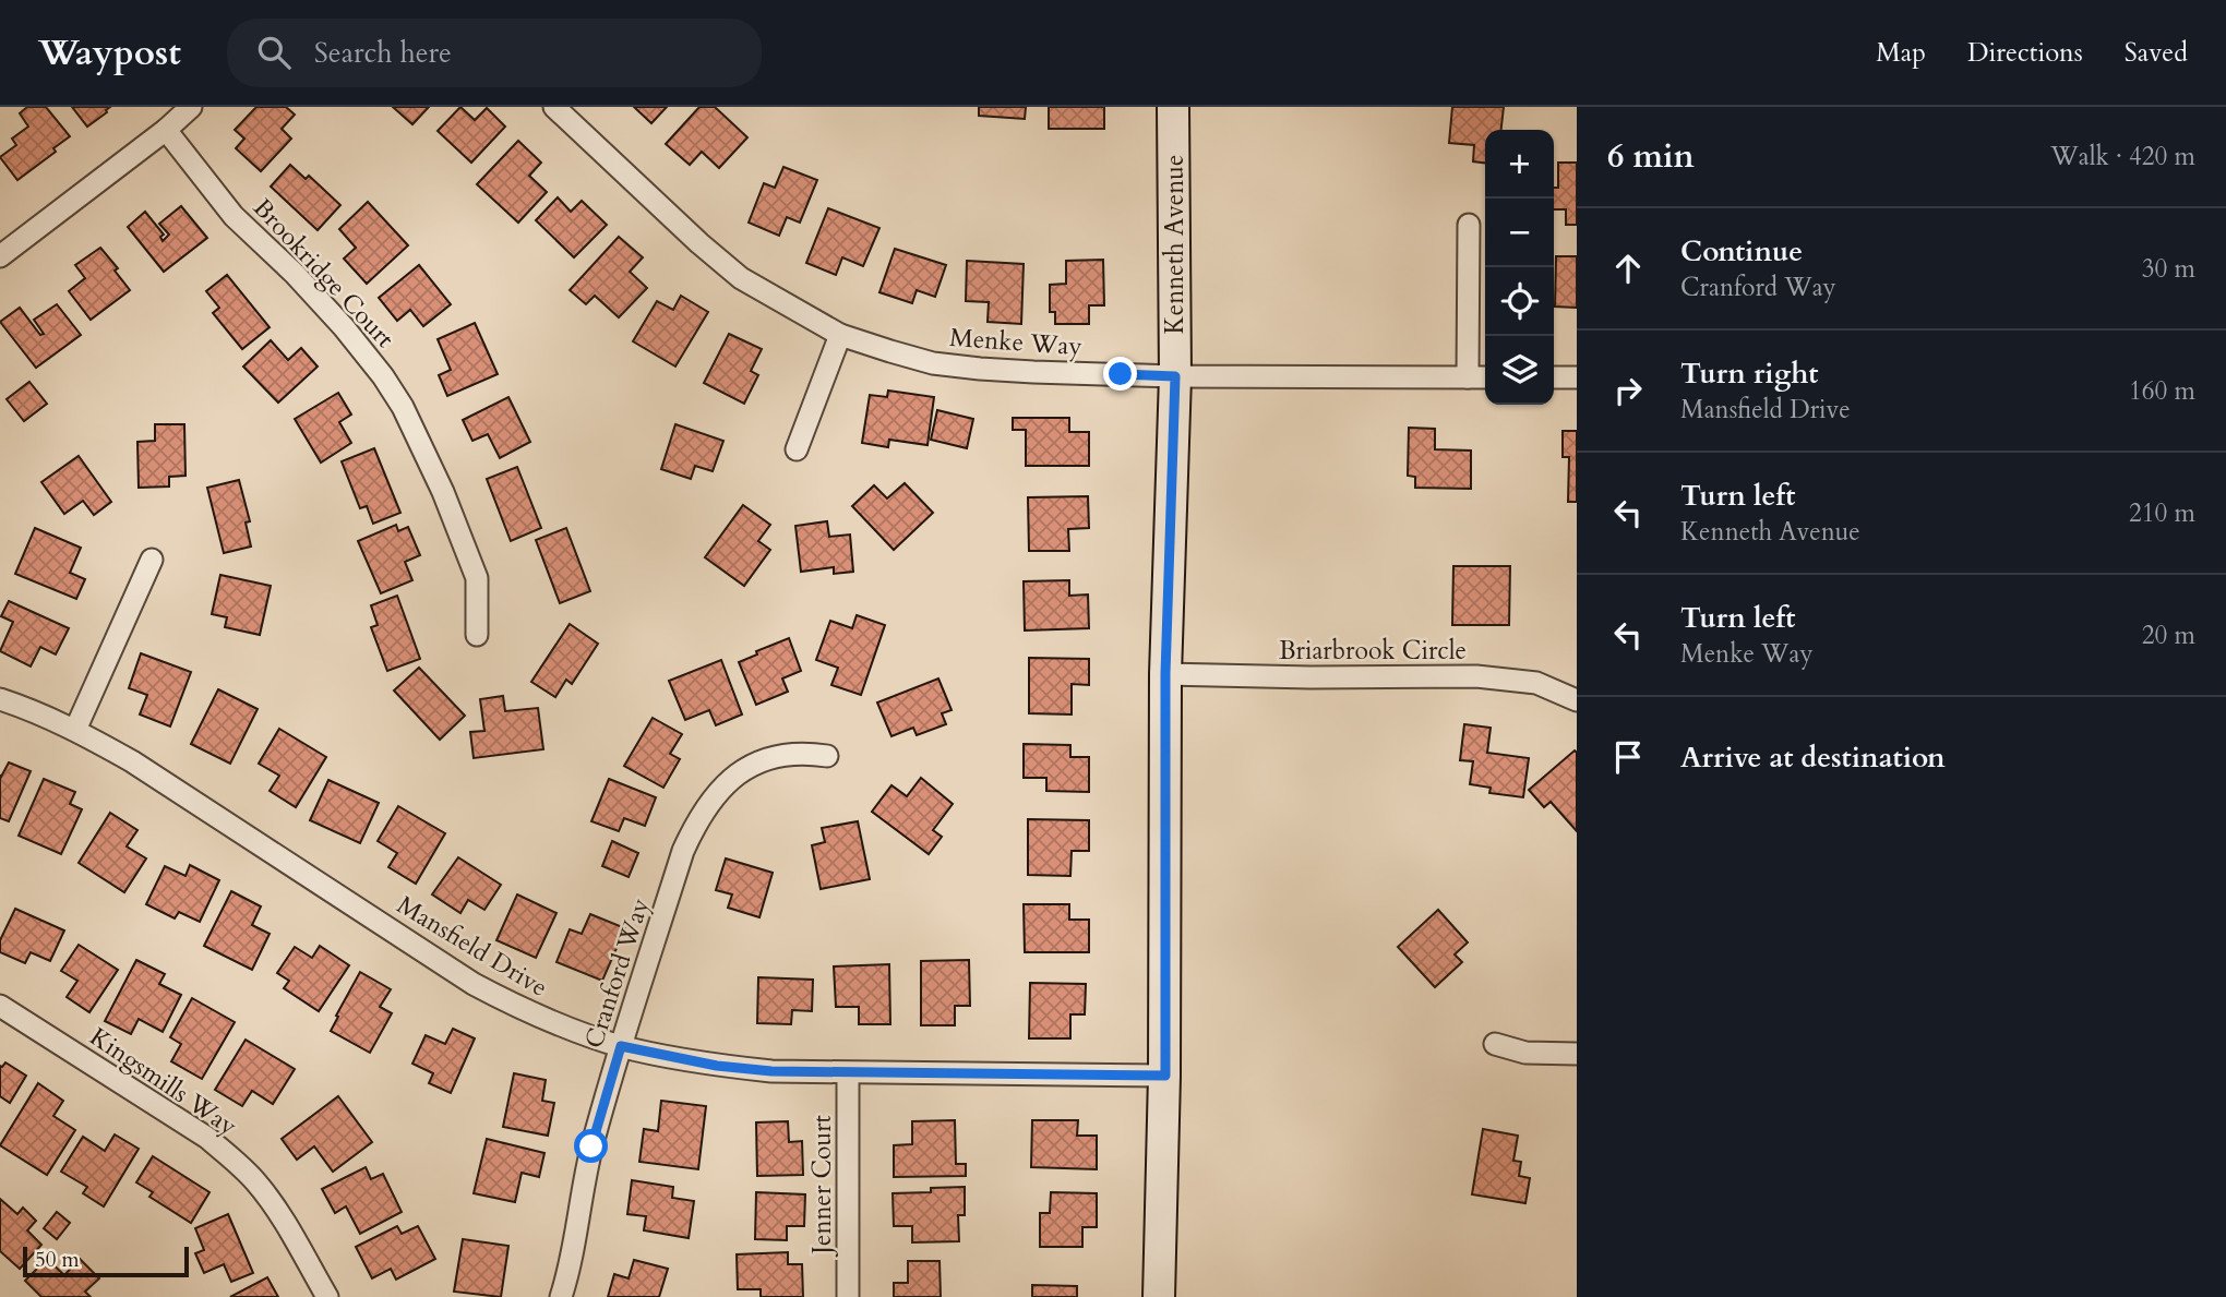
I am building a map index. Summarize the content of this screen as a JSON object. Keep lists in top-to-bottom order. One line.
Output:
{"streets":{"main road":["Kenneth Avenue"],"street":["Brookridge Court","Menke Way","Briarbrook Circle","Mansfield Drive","Cranford Way","Kingsmills Way","Jenner Court"]},"crossings":[["Kenneth Avenue","Menke Way"],["Kenneth Avenue","Briarbrook Circle"],["Kenneth Avenue","Mansfield Drive"],["Mansfield Drive","Cranford Way"],["Mansfield Drive","Jenner Court"]],"scale_bar":"50 m","page":{"header":"Waypost","search":"Search here","nav":["Map","Directions","Saved"],"heading":["6 min","Walk · 420 m"],"map_buttons":["+","−"],"list":[["Continue","Cranford Way","30 m"],["Turn right","Mansfield Drive","160 m"],["Turn left","Kenneth Avenue","210 m"],["Turn left","Menke Way","20 m"],"Arrive at destination"],"scale":"50 m"}}
